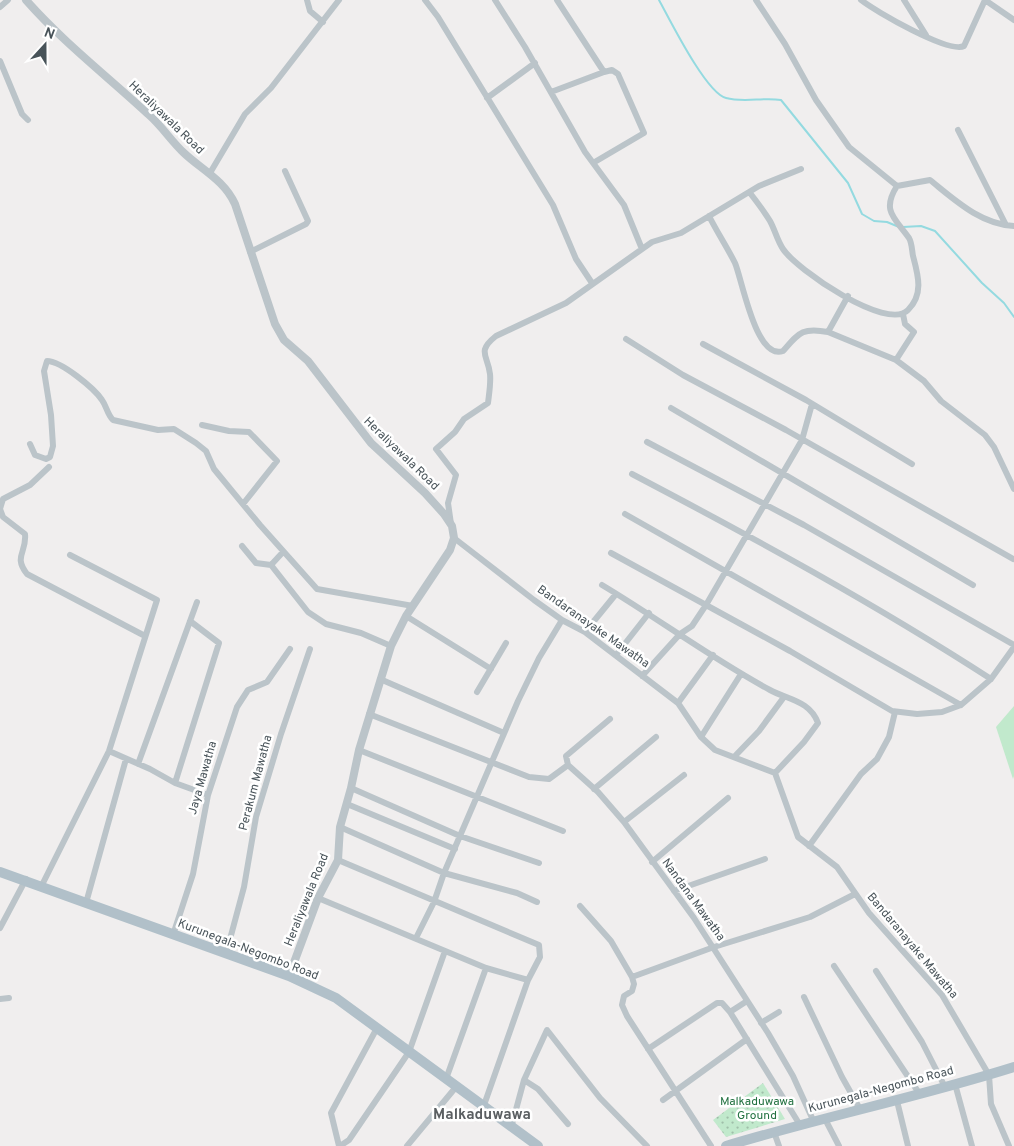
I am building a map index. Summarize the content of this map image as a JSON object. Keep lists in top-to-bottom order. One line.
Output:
{"streets":{"main road":["Kurunegala-Negombo Road"],"street":["Heraliyawala Road","Bandaranayake Mawatha","Jaya Mawatha","Perakum Mawatha","Nandana Mawatha"]},"crossings":[["Heraliyawala Road","Bandaranayake Mawatha"],["Heraliyawala Road","Kurunegala-Negombo Road"],["Bandaranayake Mawatha","Kurunegala-Negombo Road"],["Jaya Mawatha","Kurunegala-Negombo Road"],["Perakum Mawatha","Kurunegala-Negombo Road"],["Nandana Mawatha","Kurunegala-Negombo Road"]],"districts":["Malkaduwawa"],"parks":["Malkaduwawa Ground"],"north":"top"}
